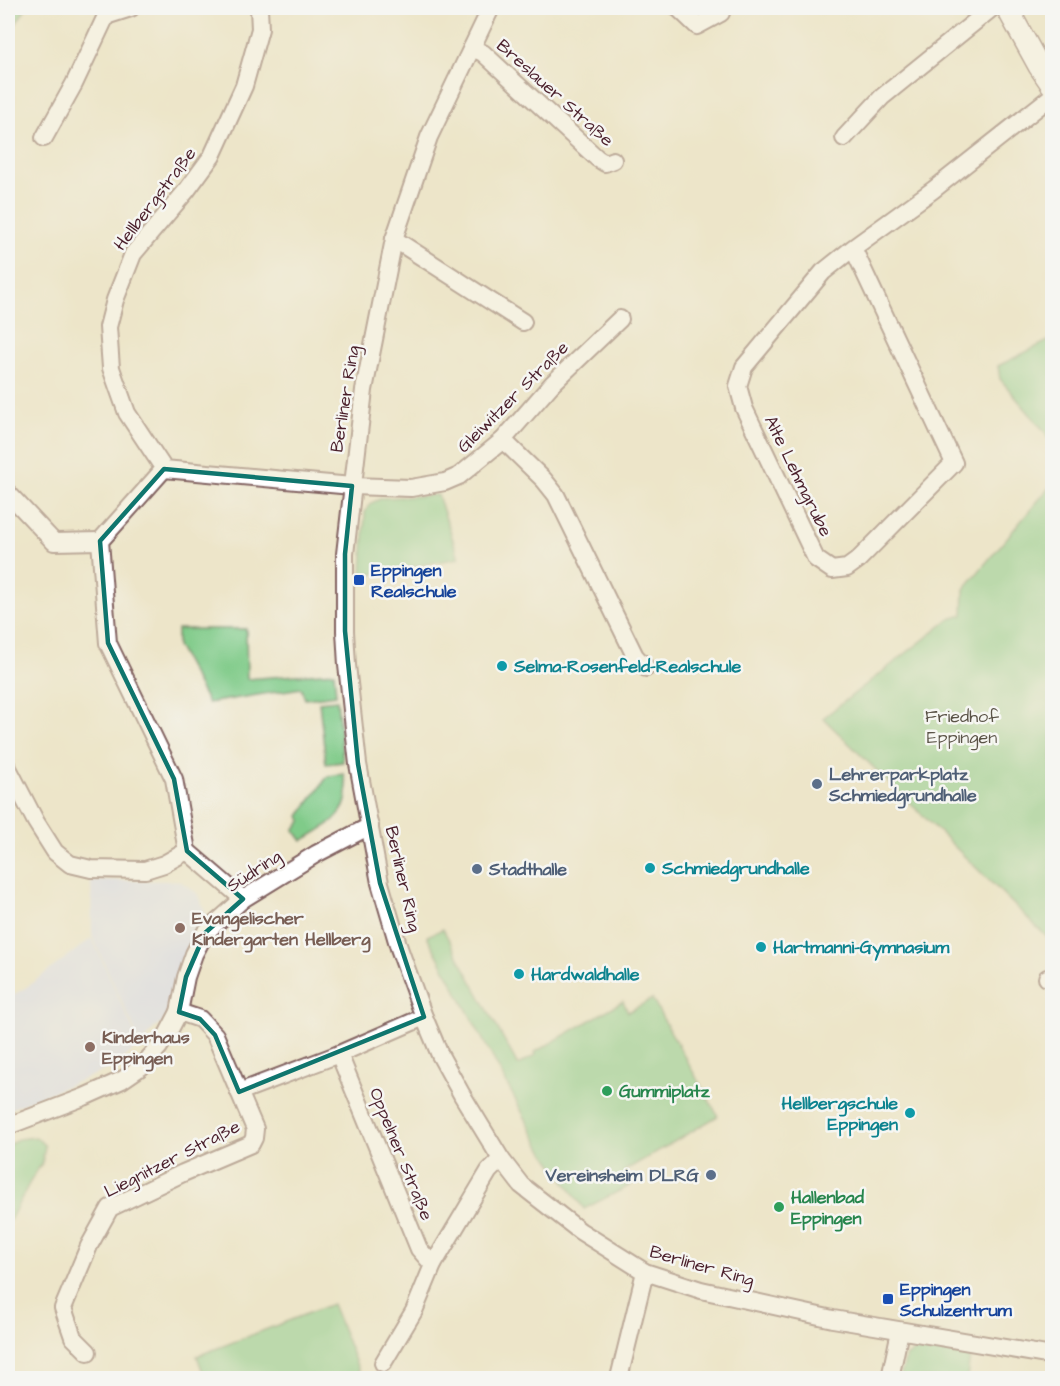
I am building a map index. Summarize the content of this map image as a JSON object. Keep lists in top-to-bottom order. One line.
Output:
{"streets":{"street":["Breslauer Straße","Hellbergstraße","Gleiwitzer Straße","Berliner Ring","Alte Lehmgrube","Südring","Oppelner Straße","Liegnitzer Straße"]},"crossings":[["Breslauer Straße","Berliner Ring"],["Gleiwitzer Straße","Berliner Ring"],["Berliner Ring","Südring"],["Berliner Ring","Oppelner Straße"],["Berliner Ring","Liegnitzer Straße"],["Südring","Liegnitzer Straße"],["Oppelner Straße","Liegnitzer Straße"]],"parks":["Friedhof Eppingen"],"places":{"transit":["Eppingen Realschule","Eppingen Schulzentrum"],"other":["Selma-Rosenfeld-Realschule","Lehrerparkplatz Schmiedgrundhalle","Schmiedgrundhalle","Stadthalle","Evangelischer Kindergarten Hellberg","Hartmanni-Gymnasium","Hardwaldhalle","Kinderhaus Eppingen","Gummiplatz","Hellbergschule Eppingen","Vereinsheim DLRG","Hallenbad Eppingen"]}}
